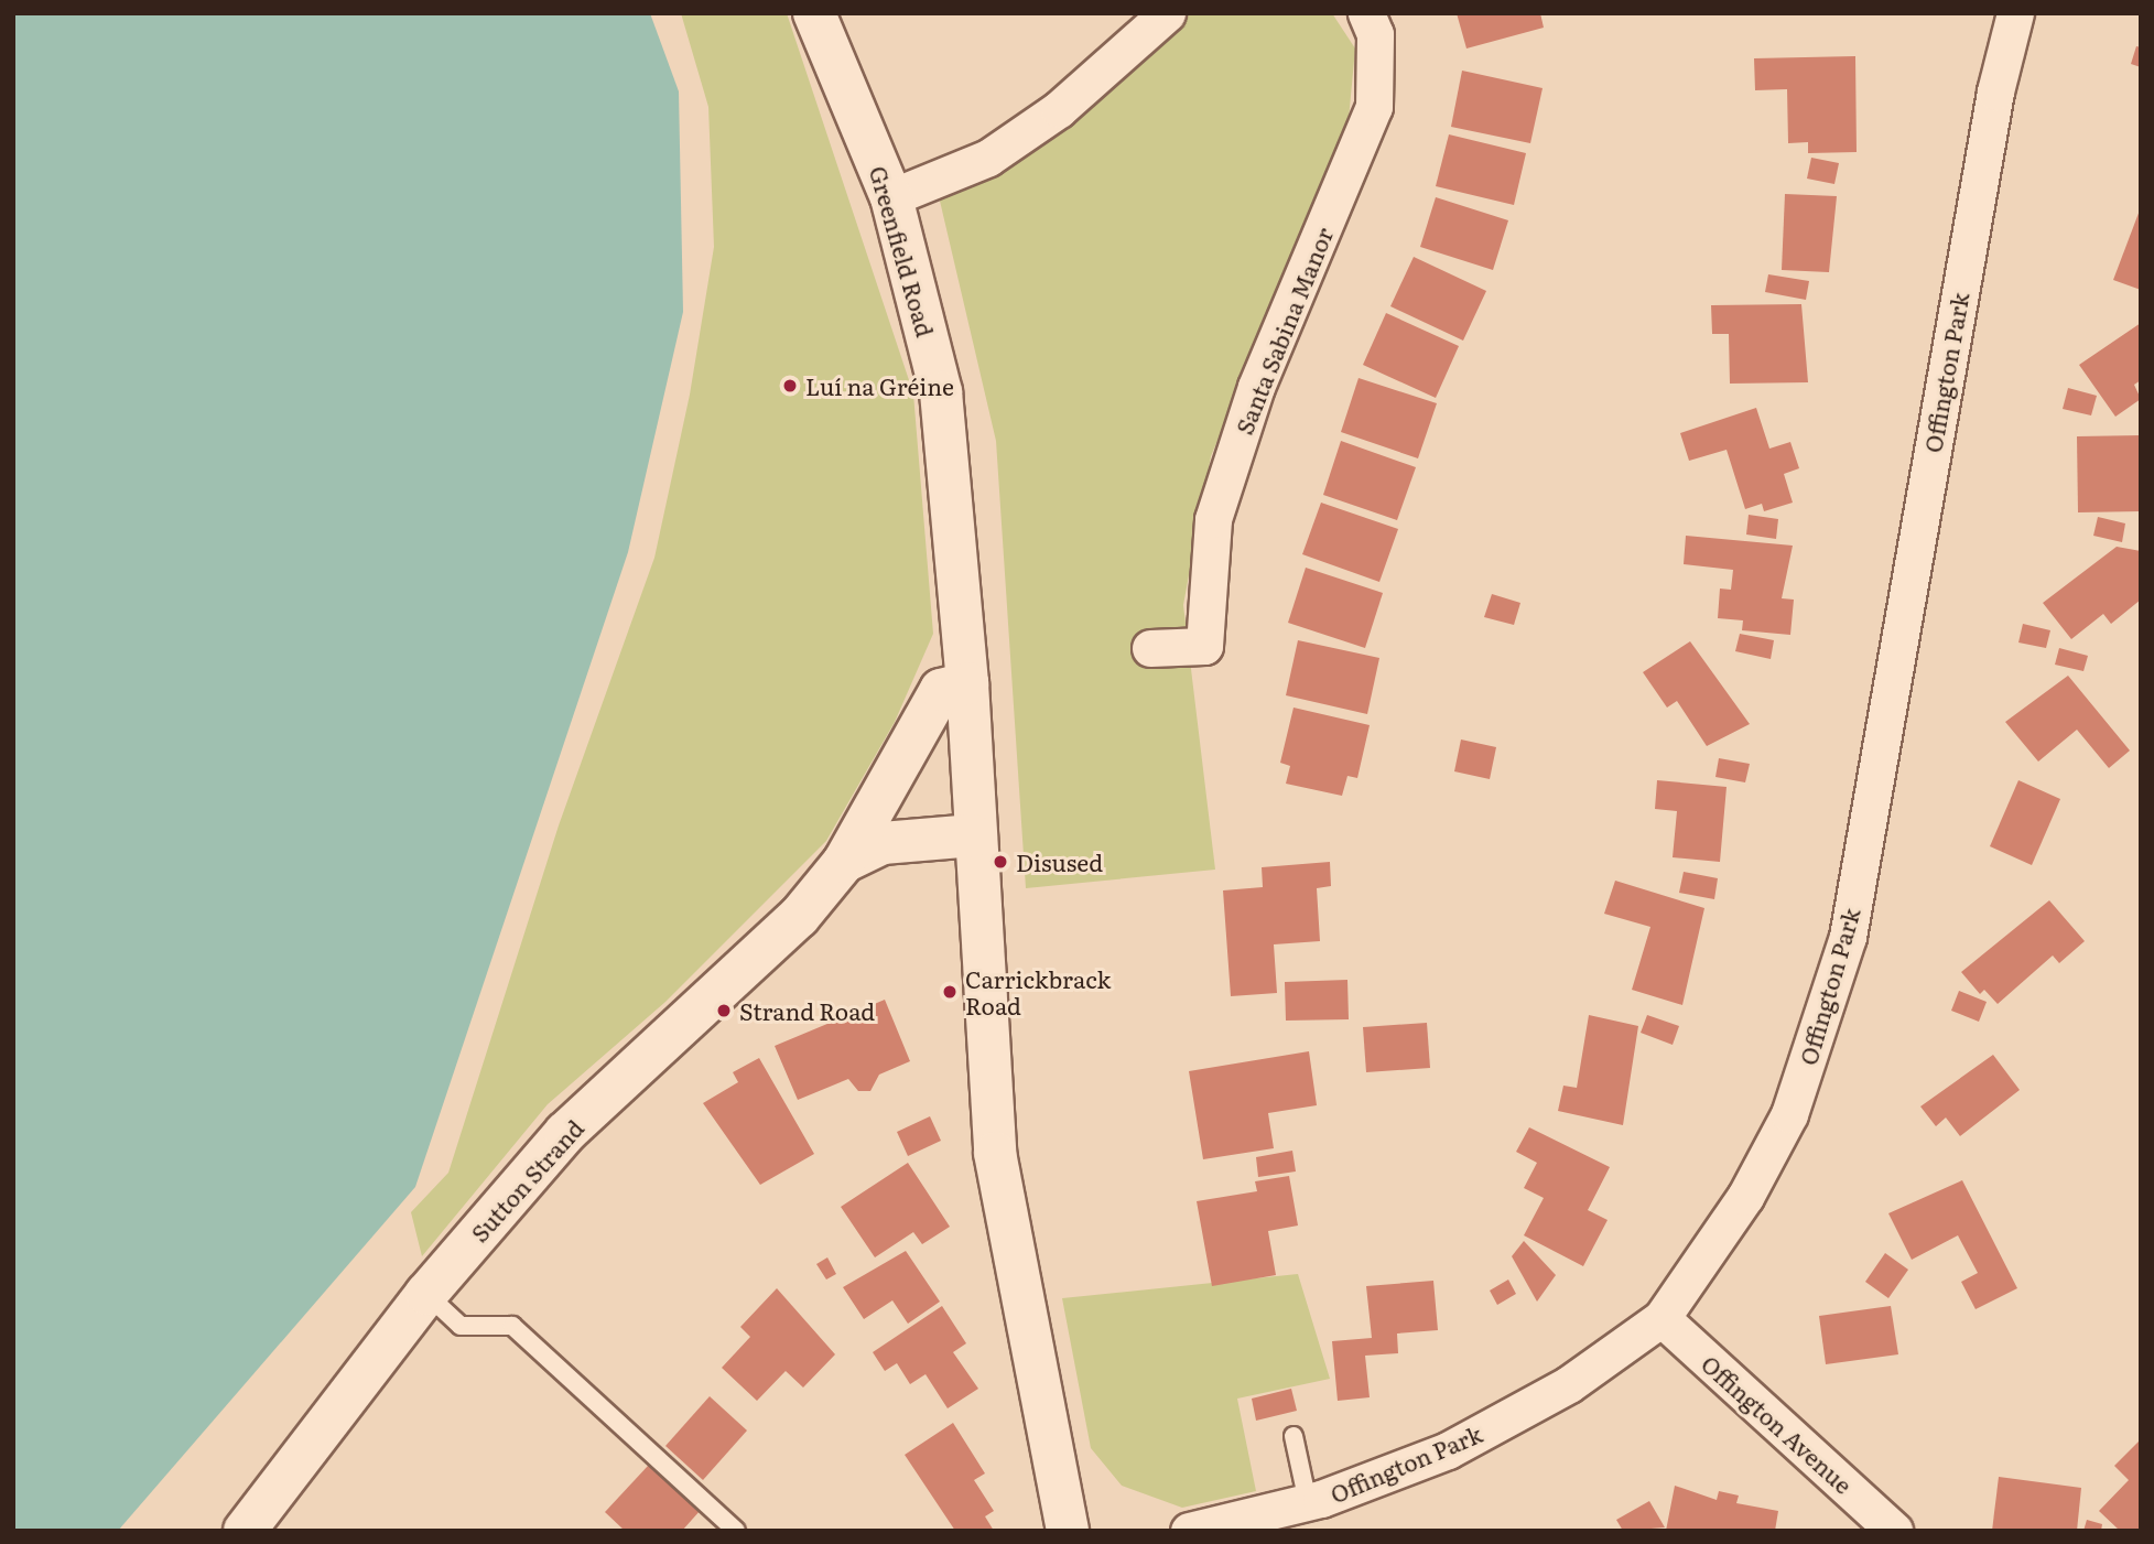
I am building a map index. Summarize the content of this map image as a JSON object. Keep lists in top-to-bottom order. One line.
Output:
{"streets":{"main road":["Greenfield Road","Sutton Strand"],"street":["Santa Sabina Manor","Offington Park","Offington Avenue"]},"crossings":[["Greenfield Road","Sutton Strand"],["Offington Park","Offington Avenue"]],"places":["Luí na Gréine","Disused","Carrickbrack Road","Strand Road"]}
